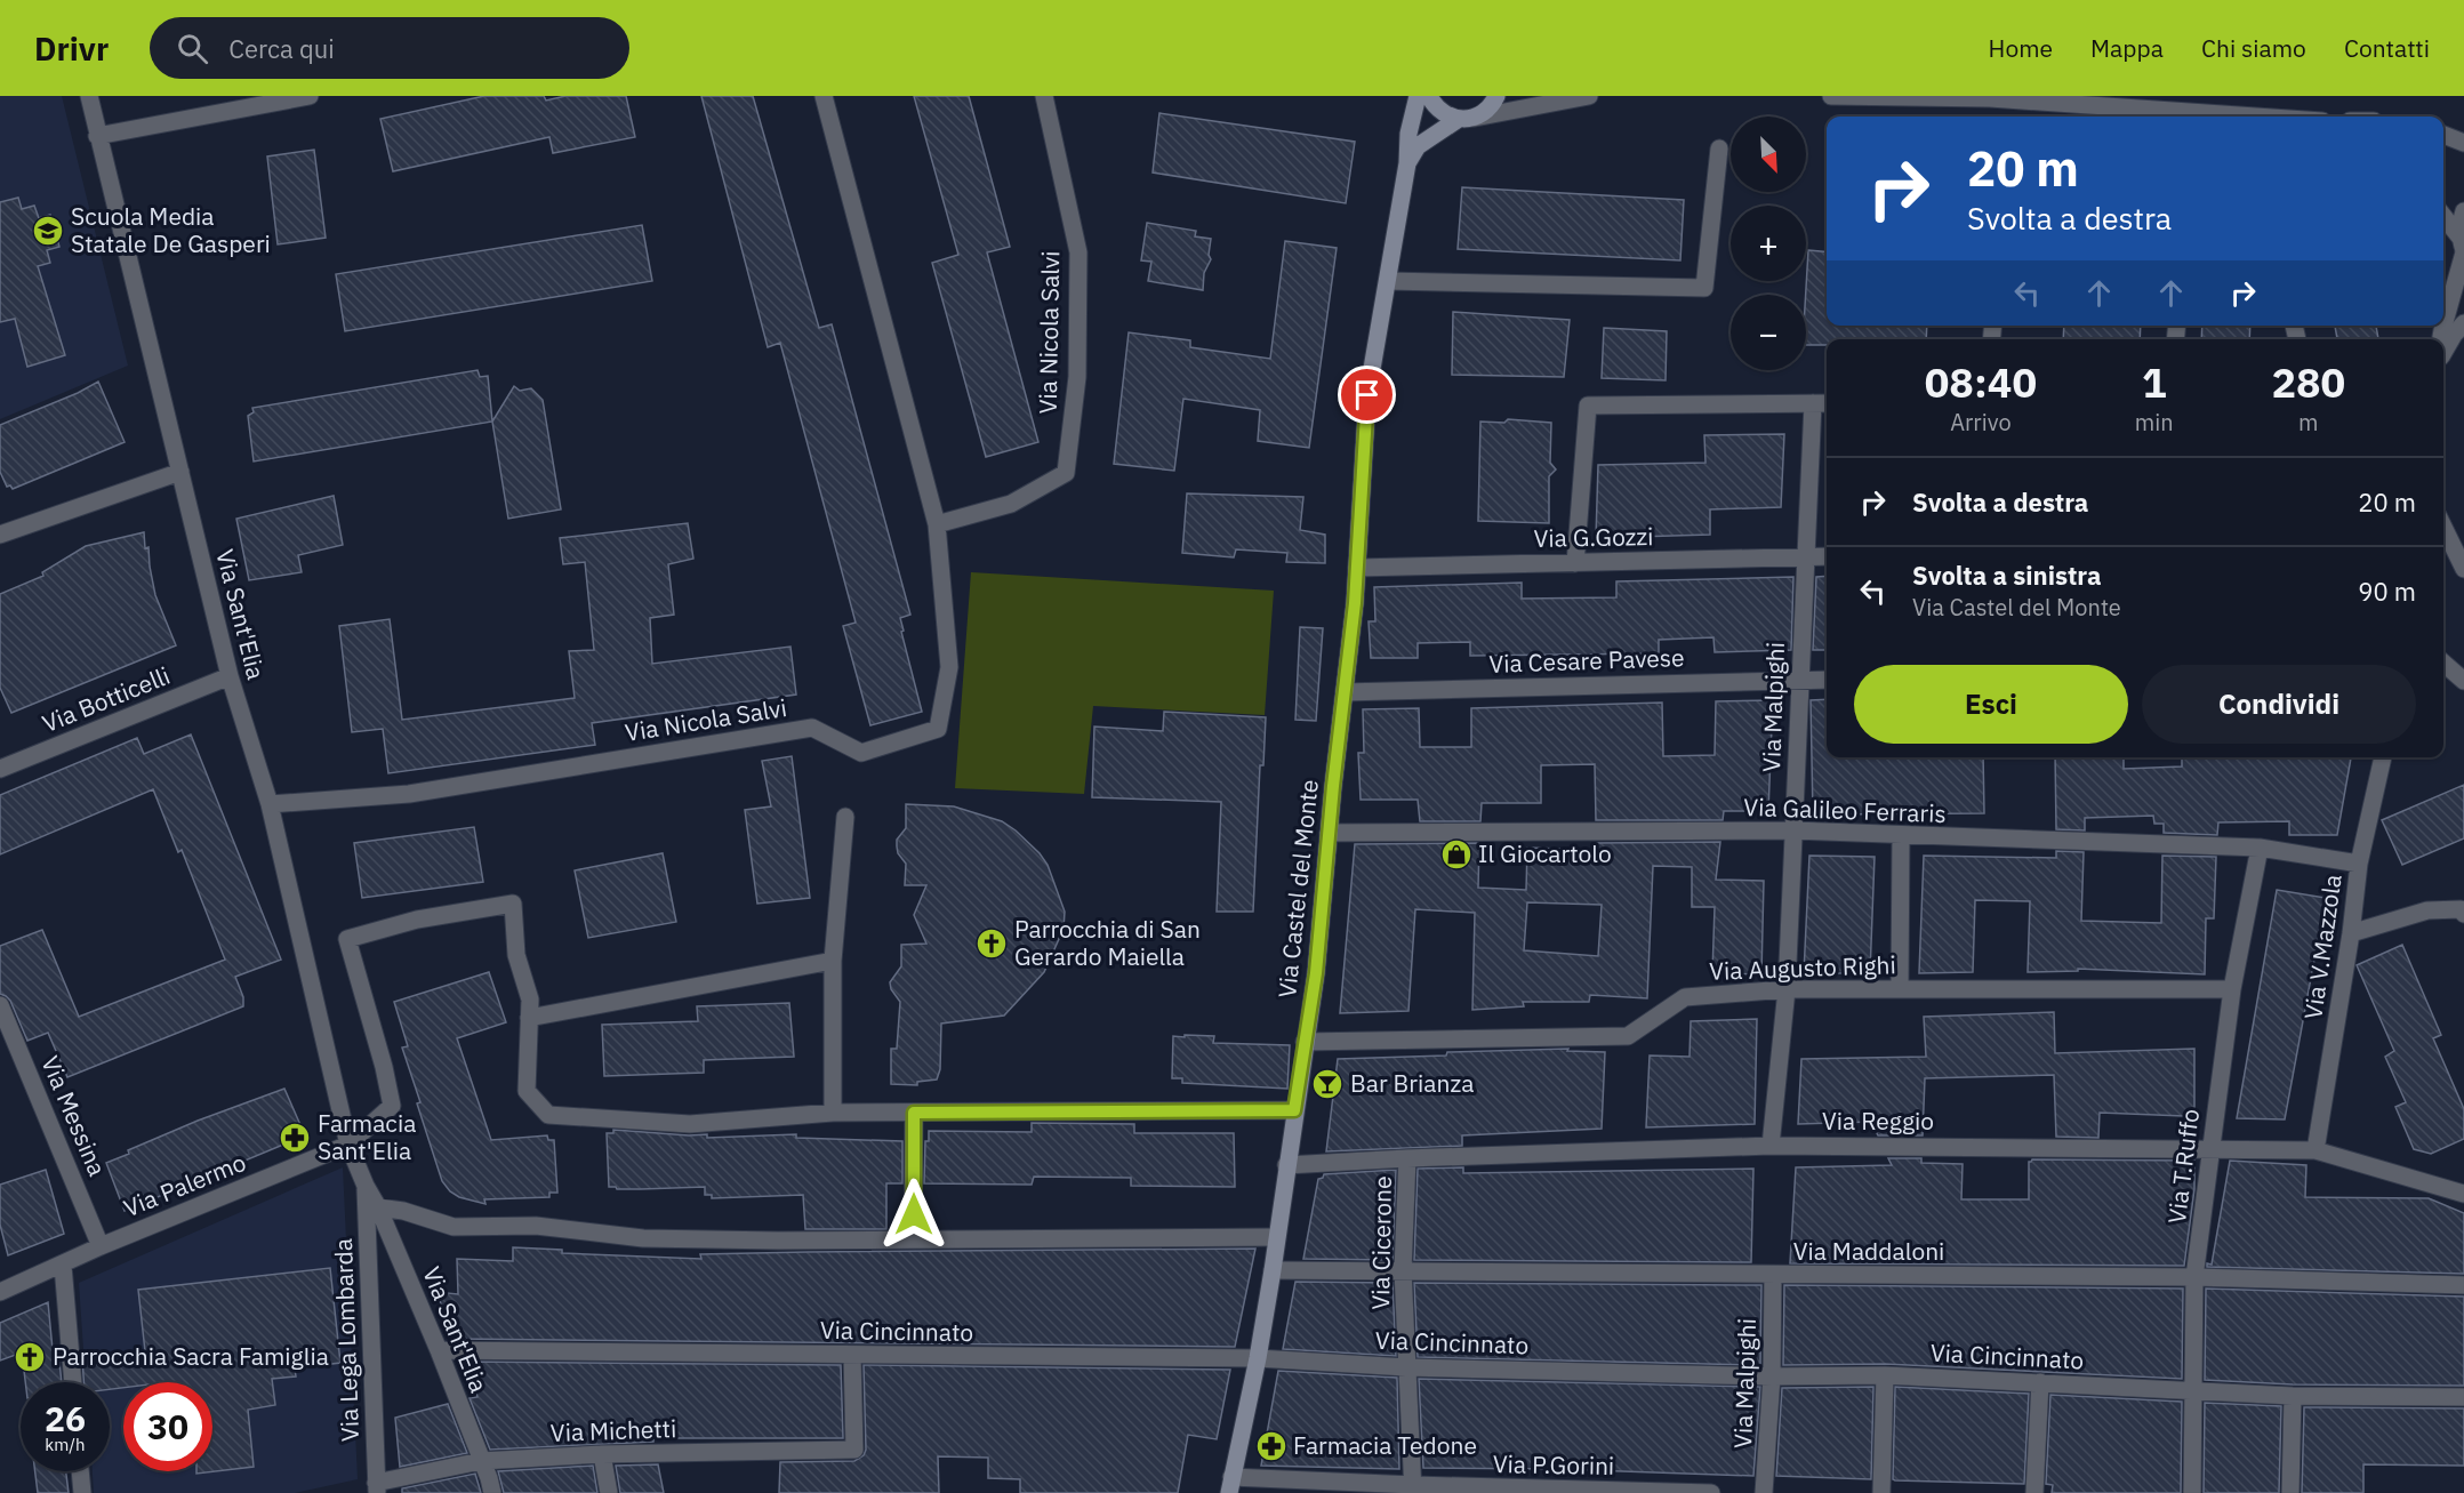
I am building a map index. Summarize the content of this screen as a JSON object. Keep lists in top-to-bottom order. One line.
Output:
{"streets":{"main road":["Via Castel del Monte"],"street":["Via Nicola Salvi","Via G.Gozzi","Via Sant'Elia","Via Cesare Pavese","Via Botticelli","Via Malpighi","Via Galileo Ferraris","Via V.Mazzola","Via Augusto Righi","Via Messina","Via Reggio","Via T.Ruffo","Via Palermo","Via Cicerone","Via Maddaloni","Via Cincinnato","Via Lega Lombarda","Via Michetti","Via P.Gorini"]},"crossings":[["Via Nicola Salvi","Via Sant'Elia"],["Via G.Gozzi","Via Malpighi"],["Via G.Gozzi","Via Castel del Monte"],["Via Sant'Elia","Via Botticelli"],["Via Sant'Elia","Via Palermo"],["Via Sant'Elia","Via Cincinnato"],["Via Sant'Elia","Via Lega Lombarda"],["Via Sant'Elia","Via Michetti"],["Via Cesare Pavese","Via Malpighi"],["Via Cesare Pavese","Via Castel del Monte"],["Via Malpighi","Via Galileo Ferraris"],["Via Malpighi","Via Augusto Righi"],["Via Malpighi","Via Reggio"],["Via Malpighi","Via Maddaloni"],["Via Malpighi","Via Cincinnato"],["Via Galileo Ferraris","Via Castel del Monte"],["Via Galileo Ferraris","Via V.Mazzola"],["Via Galileo Ferraris","Via T.Ruffo"],["Via Castel del Monte","Via Augusto Righi"],["Via Castel del Monte","Via Reggio"],["Via Castel del Monte","Via Maddaloni"],["Via Castel del Monte","Via Cincinnato"],["Via Castel del Monte","Via P.Gorini"],["Via V.Mazzola","Via Reggio"],["Via Augusto Righi","Via T.Ruffo"],["Via Messina","Via Palermo"],["Via Reggio","Via T.Ruffo"],["Via Reggio","Via Cicerone"],["Via T.Ruffo","Via Maddaloni"],["Via T.Ruffo","Via Cincinnato"],["Via Cicerone","Via Maddaloni"],["Via Cicerone","Via Cincinnato"],["Via Cicerone","Via P.Gorini"],["Via Cincinnato","Via Michetti"],["Via Lega Lombarda","Via Michetti"]],"places":{"school or university":["Scuola Media Statale De Gasperi"],"shop":["Il Giocartolo"],"church":["Parrocchia di San Gerardo Maiella","Parrocchia Sacra Famiglia"],"bar":["Bar Brianza"],"pharmacy":["Farmacia Sant'Elia","Farmacia Tedone"]},"north":"bottom right","page":{"header":"Drivr","search":"Cerca qui","nav":["Home","Mappa","Chi siamo","Contatti"],"map_buttons":["+","−"],"turn":["20 m","Svolta a destra"],"eta":["08:40","Arrivo","1","min","280","m"],"list":[{"name":"Svolta a destra","value":"20 m"},{"name":"Svolta a sinistra","note":"Via Castel del Monte","value":"90 m"}],"buttons":["Esci","Condividi"],"speed":"26 km/h","limit":"30"}}
